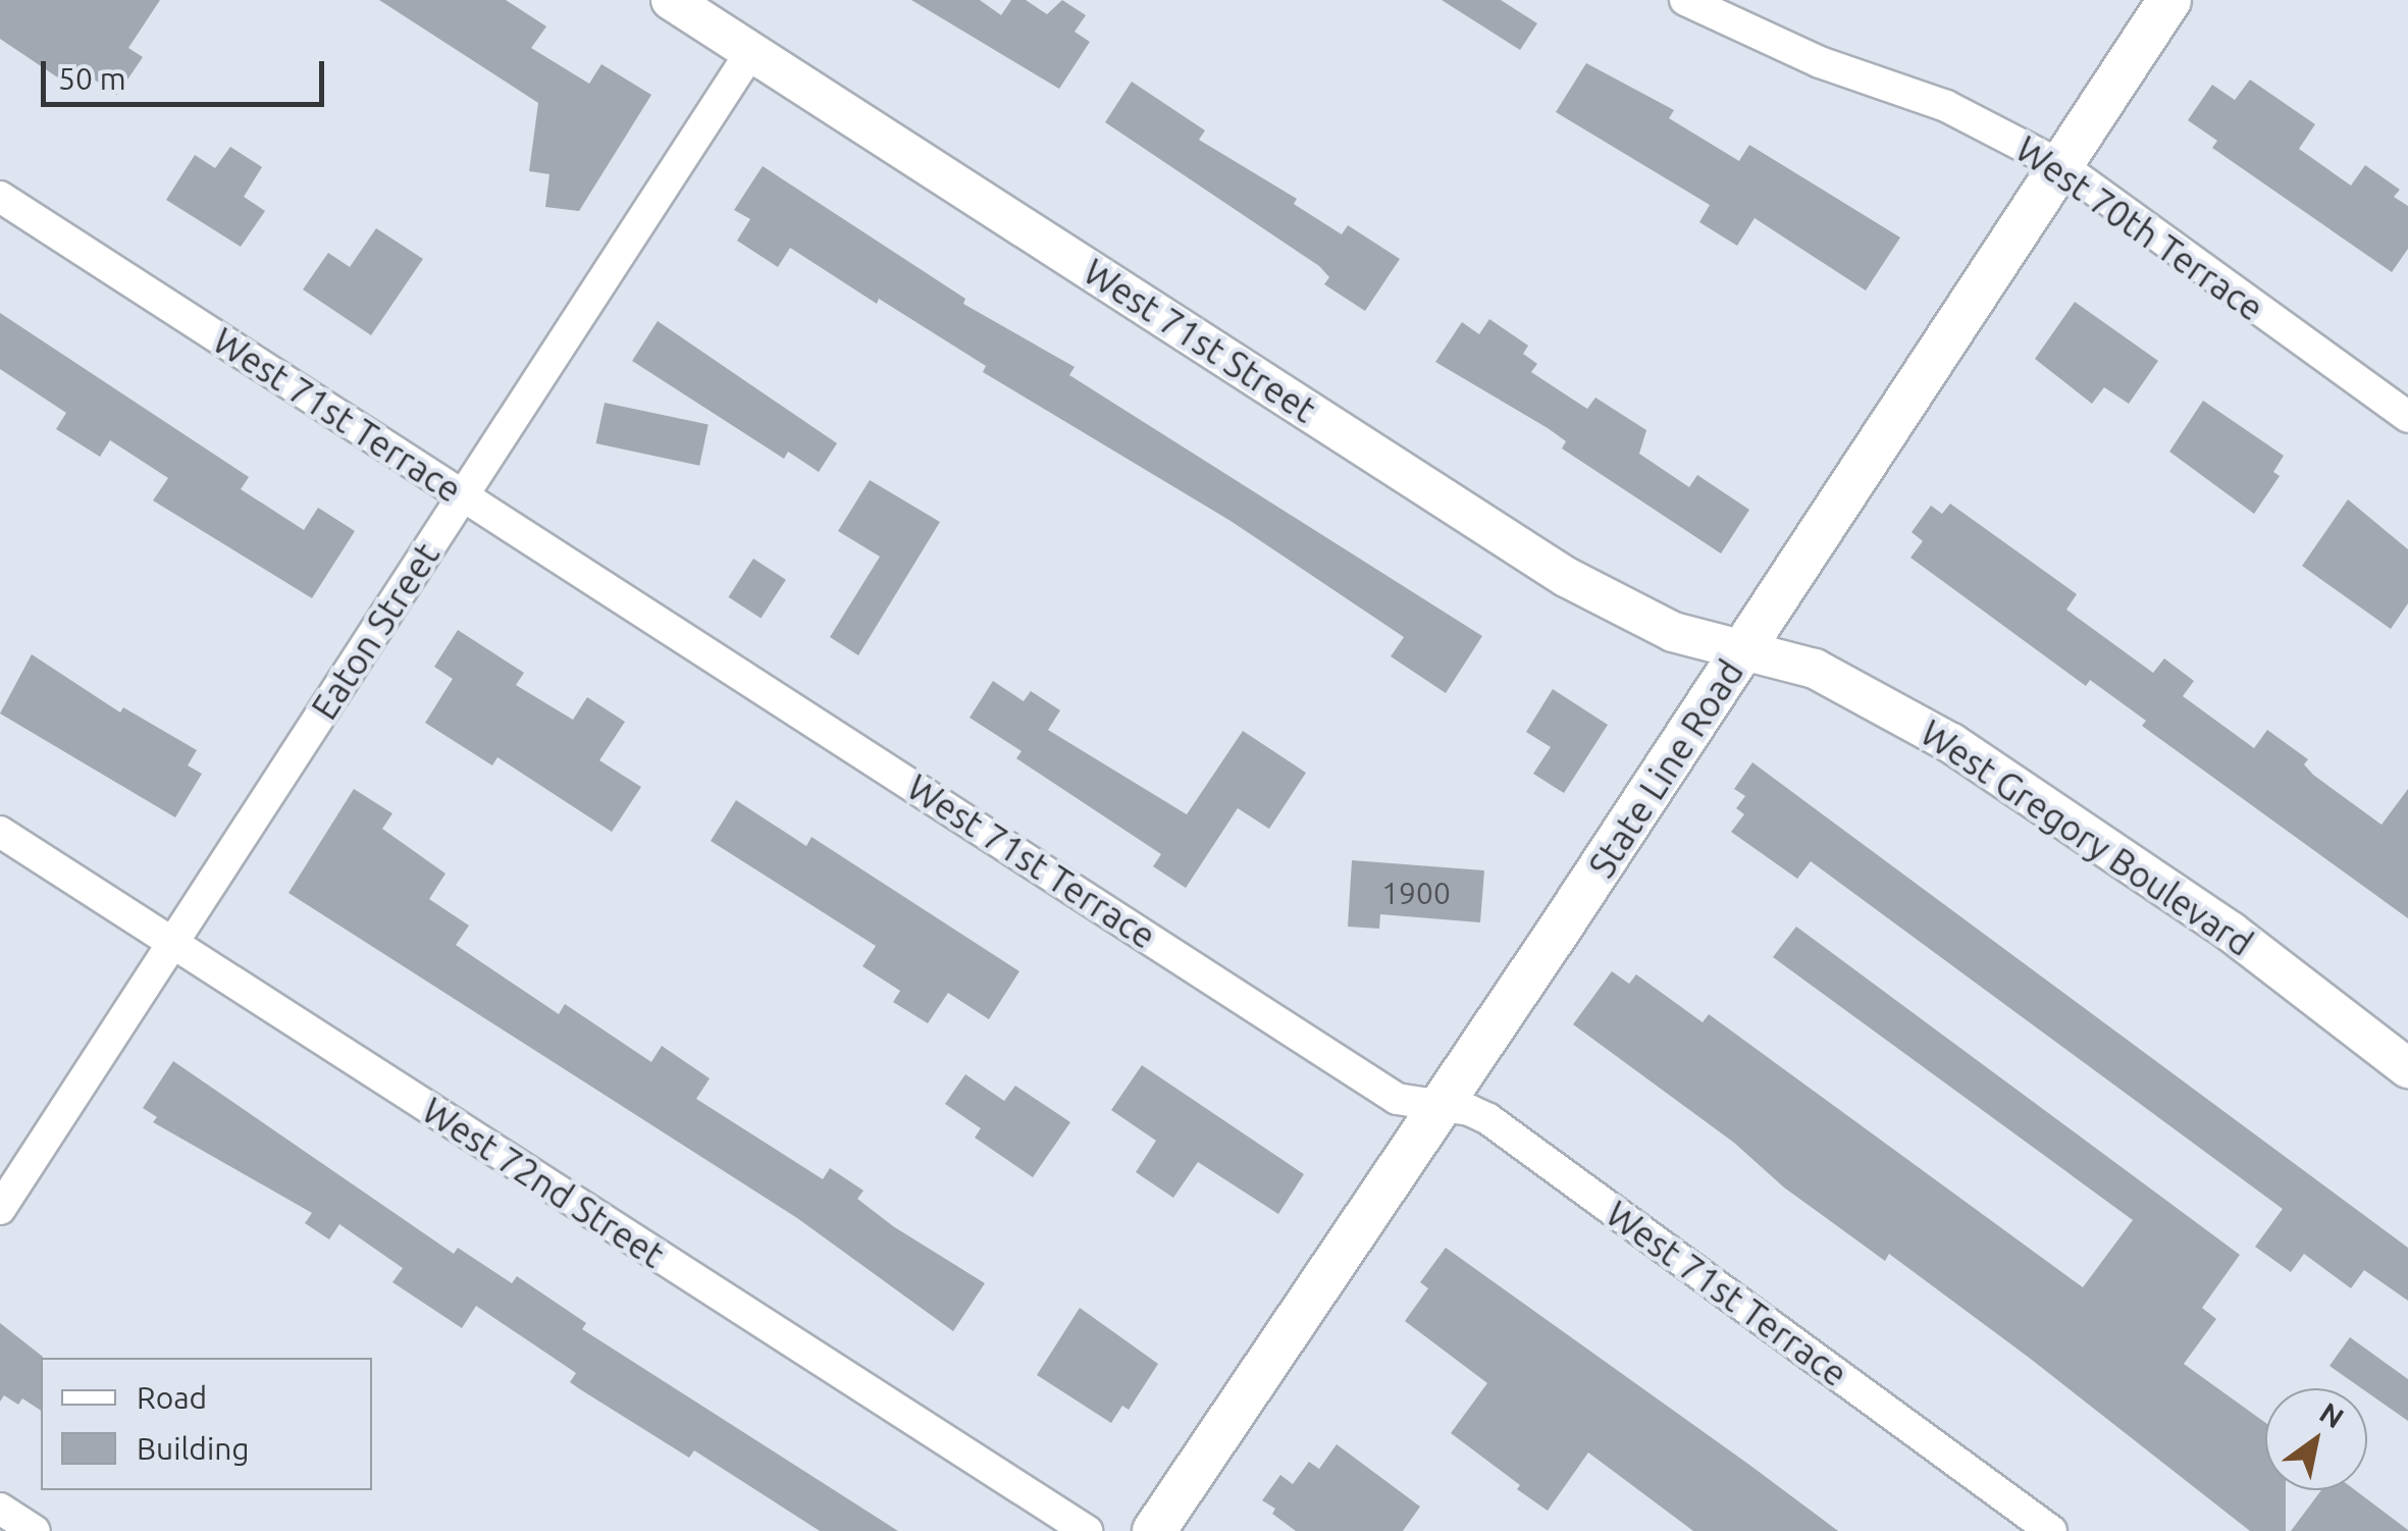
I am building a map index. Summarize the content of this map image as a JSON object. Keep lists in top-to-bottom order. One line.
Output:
{"streets":{"main road":["State Line Road"],"street":["West 70th Terrace","West 71st Street","West 71st Terrace","Eaton Street","West Gregory Boulevard","West 72nd Street"]},"crossings":[["West 70th Terrace","State Line Road"],["West 71st Street","Eaton Street"],["West 71st Street","State Line Road"],["West 71st Street","West Gregory Boulevard"],["West 71st Terrace","Eaton Street"],["West 71st Terrace","State Line Road"],["Eaton Street","West 72nd Street"],["State Line Road","West Gregory Boulevard"]],"house_numbers":["1900"],"legend":["Road","Building"],"scale_bar":"50 m","north":"top right"}
